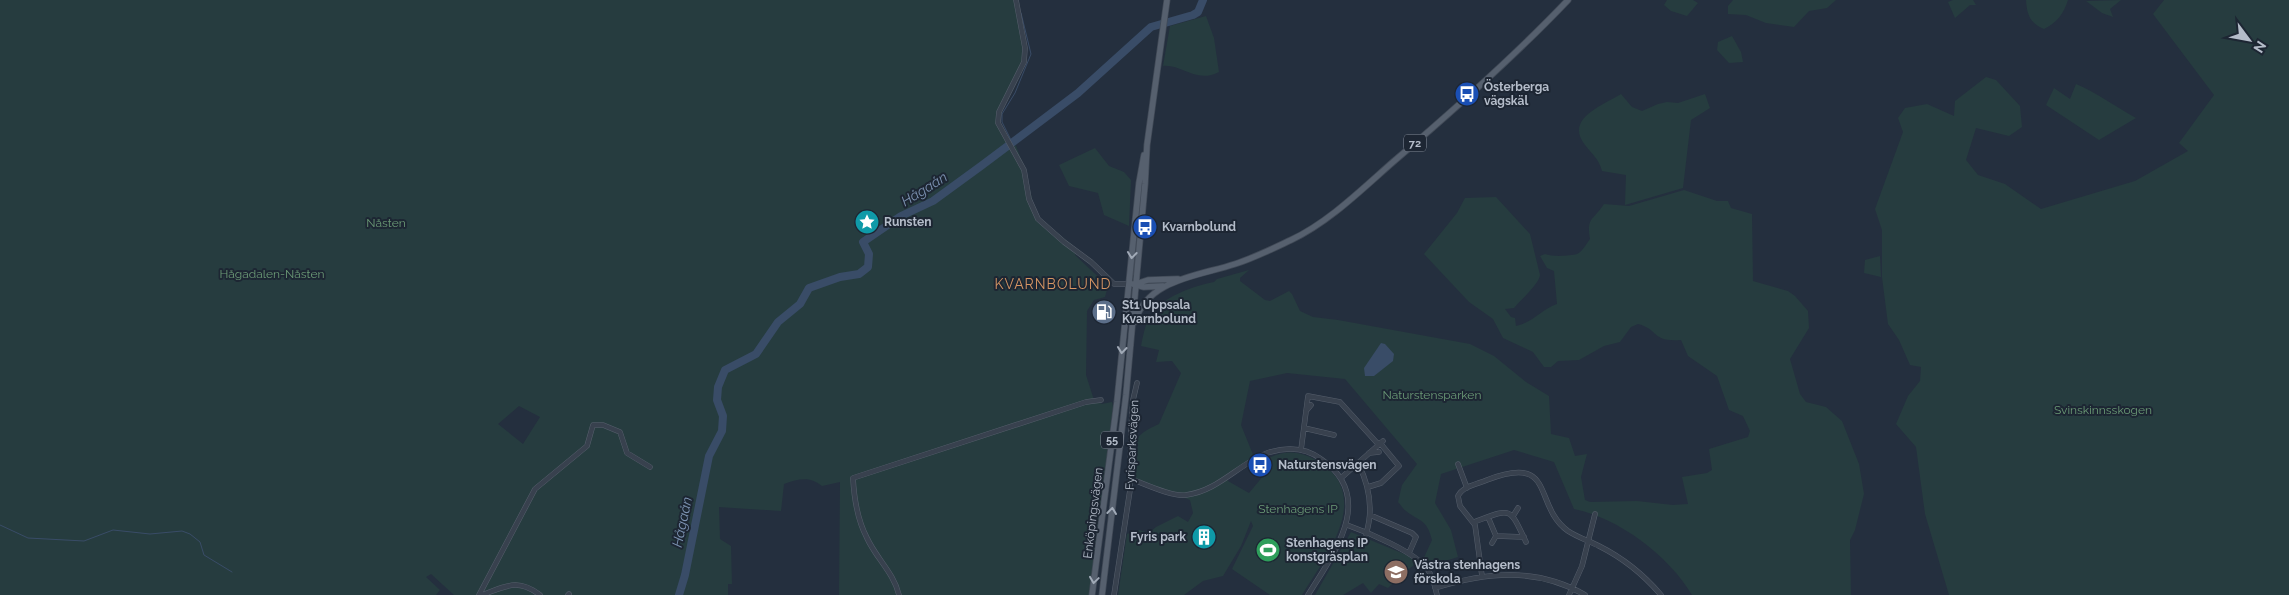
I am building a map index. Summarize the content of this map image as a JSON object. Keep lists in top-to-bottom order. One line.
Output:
{"streets":{"main road":["72","55","Enköpingsvägen"],"street":["Fyrisparksvägen"]},"crossings":[["72","55"],["72","Enköpingsvägen"],["55","Enköpingsvägen"]],"districts":["KVARNBOLUND"],"water":["Hågaån"],"parks":["Nåsten","Hågadalen-Nåsten","Naturstensparken","Svinskinnsskogen","Stenhagens IP"],"places":{"bus stop":["Österberga vägskäl","Kvarnbolund","Naturstensvägen"],"place":["Runsten"],"fuel station":["St1 Uppsala Kvarnbolund"],"building":["Fyris park"],"sports":["Stenhagens IP konstgräsplan"],"school or university":["Västra stenhagens förskola"]},"north":"bottom right"}
